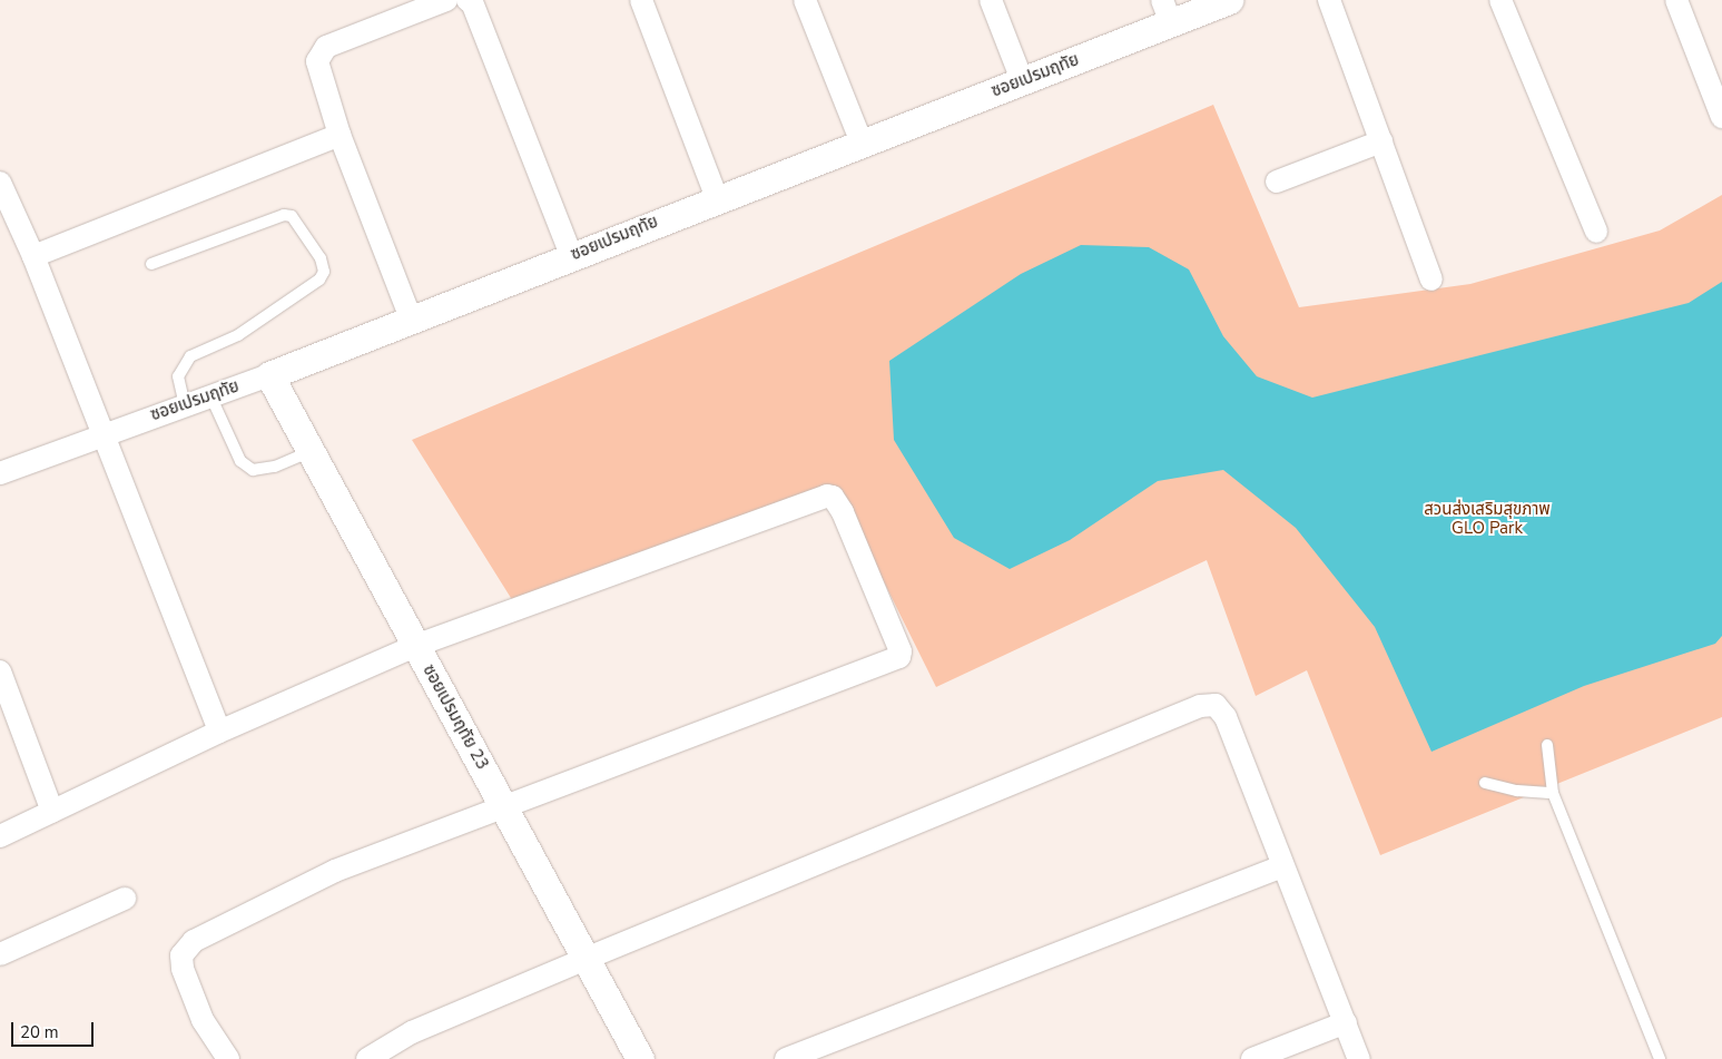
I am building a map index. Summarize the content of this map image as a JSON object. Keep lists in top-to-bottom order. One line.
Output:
{"streets":{"street":["ซอยเปรมฤทัย","ซอยเปรมฤทัย 23"]},"crossings":[["ซอยเปรมฤทัย","ซอยเปรมฤทัย 23"]],"parks":["สวนส่งเสริมสุขภาพ GLO Park"],"scale_bar":"20 m"}
